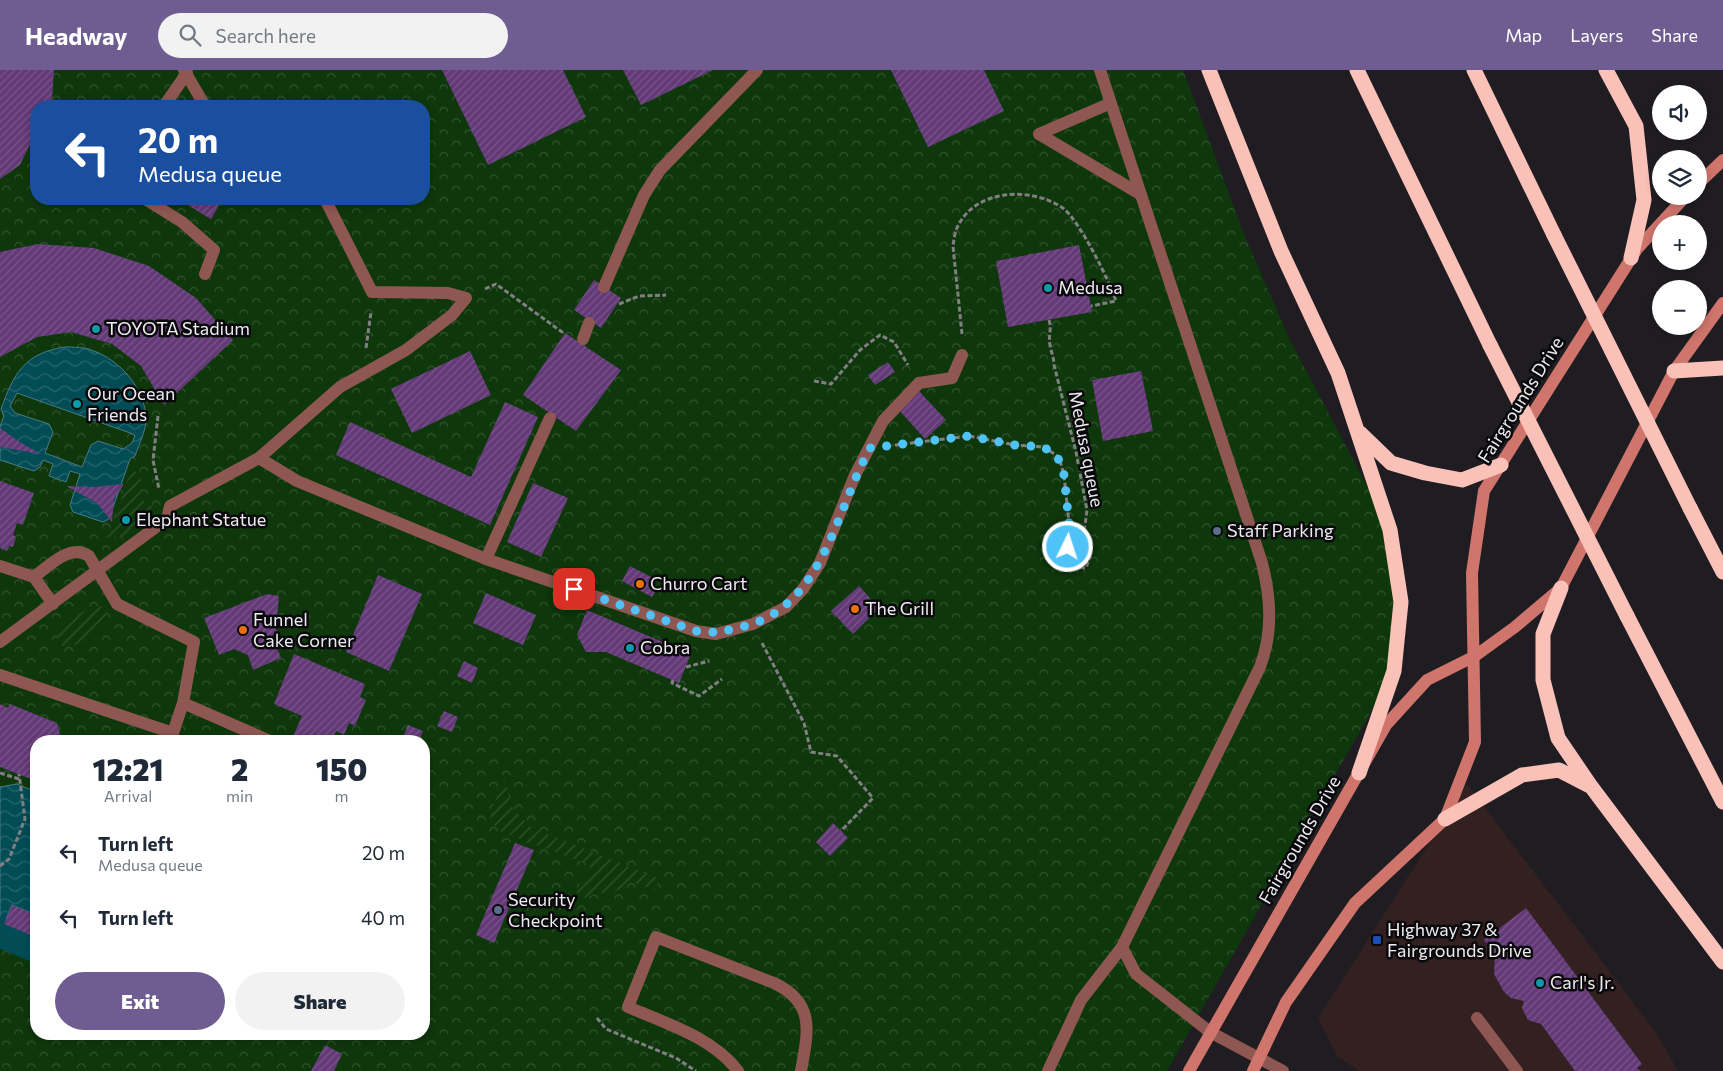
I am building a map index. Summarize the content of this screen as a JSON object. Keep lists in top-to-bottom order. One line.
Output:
{"streets":{"main road":["Fairgrounds Drive"],"path":["Medusa queue"]},"places":{"other":["Medusa","TOYOTA Stadium","Our Ocean Friends","Elephant Statue","Staff Parking","Churro Cart","The Grill","Funnel Cake Corner","Cobra","Security Checkpoint","Carl's Jr."],"transit":["Highway 37 & Fairgrounds Drive"]},"page":{"header":"Headway","search":"Search here","nav":["Map","Layers","Share"],"map_buttons":["+","−"],"turn":["20 m","Medusa queue"],"eta":["12:21","Arrival","2","min","150","m"],"list":[{"name":"Turn left","note":"Medusa queue","value":"20 m"},{"name":"Turn left","value":"40 m"}],"buttons":["Exit","Share"]}}
